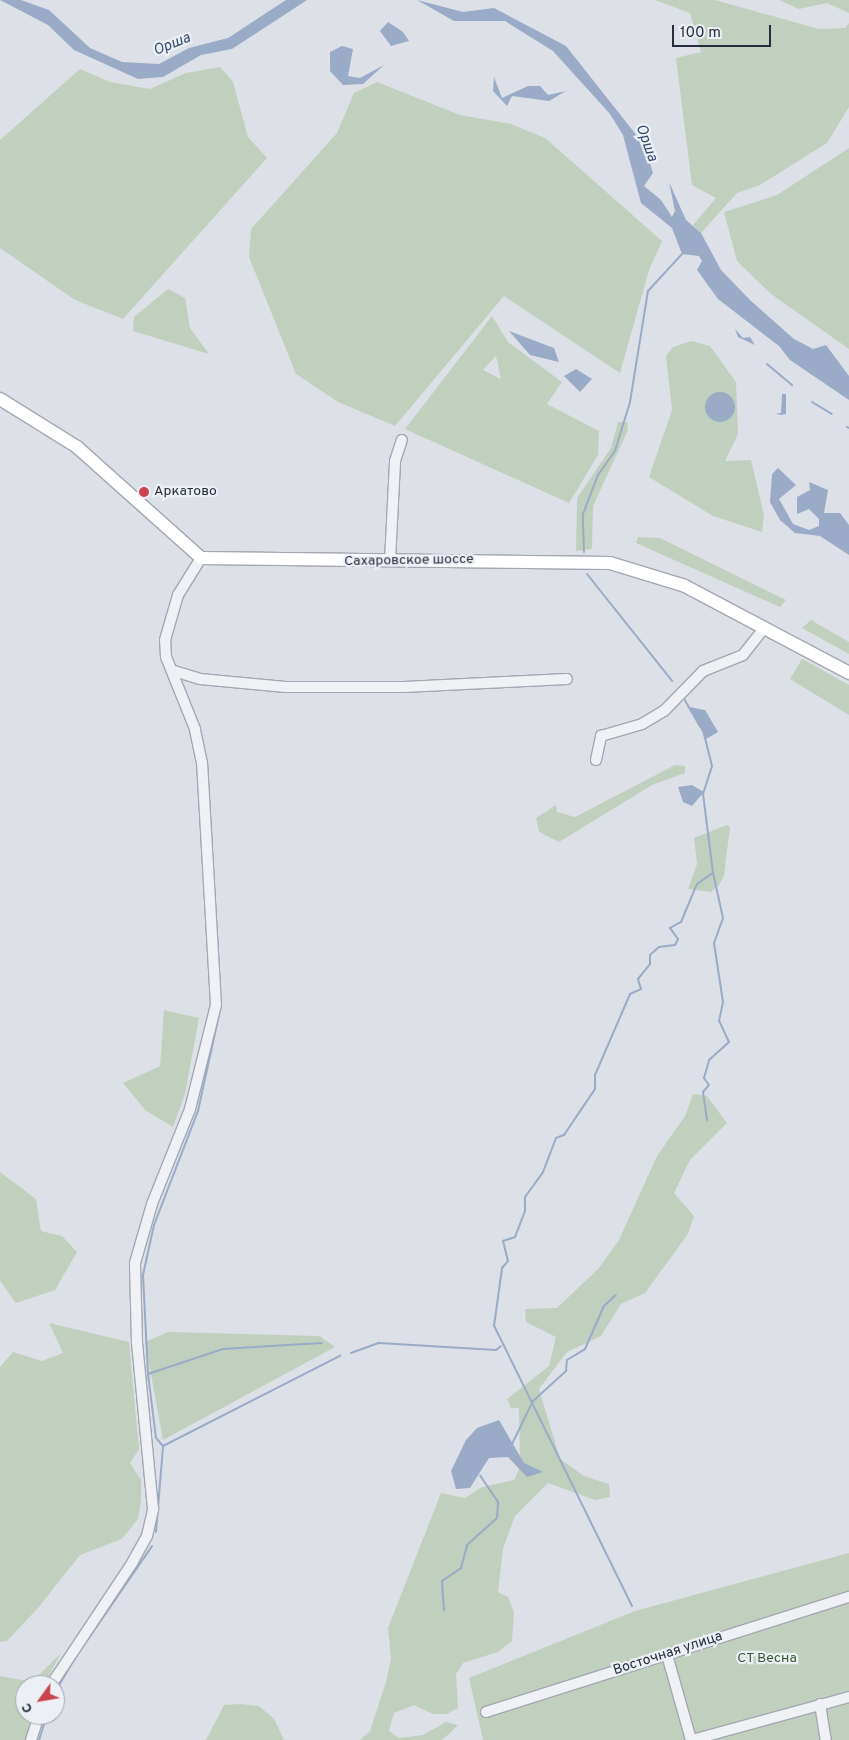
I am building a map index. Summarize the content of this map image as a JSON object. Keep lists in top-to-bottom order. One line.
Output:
{"streets":{"main road":["Сахаровское шоссе"],"street":["Восточная улица"]},"water":["Орша"],"parks":["СТ Весна"],"places":["Аркатово"],"scale_bar":"100 m","north":"bottom left"}
